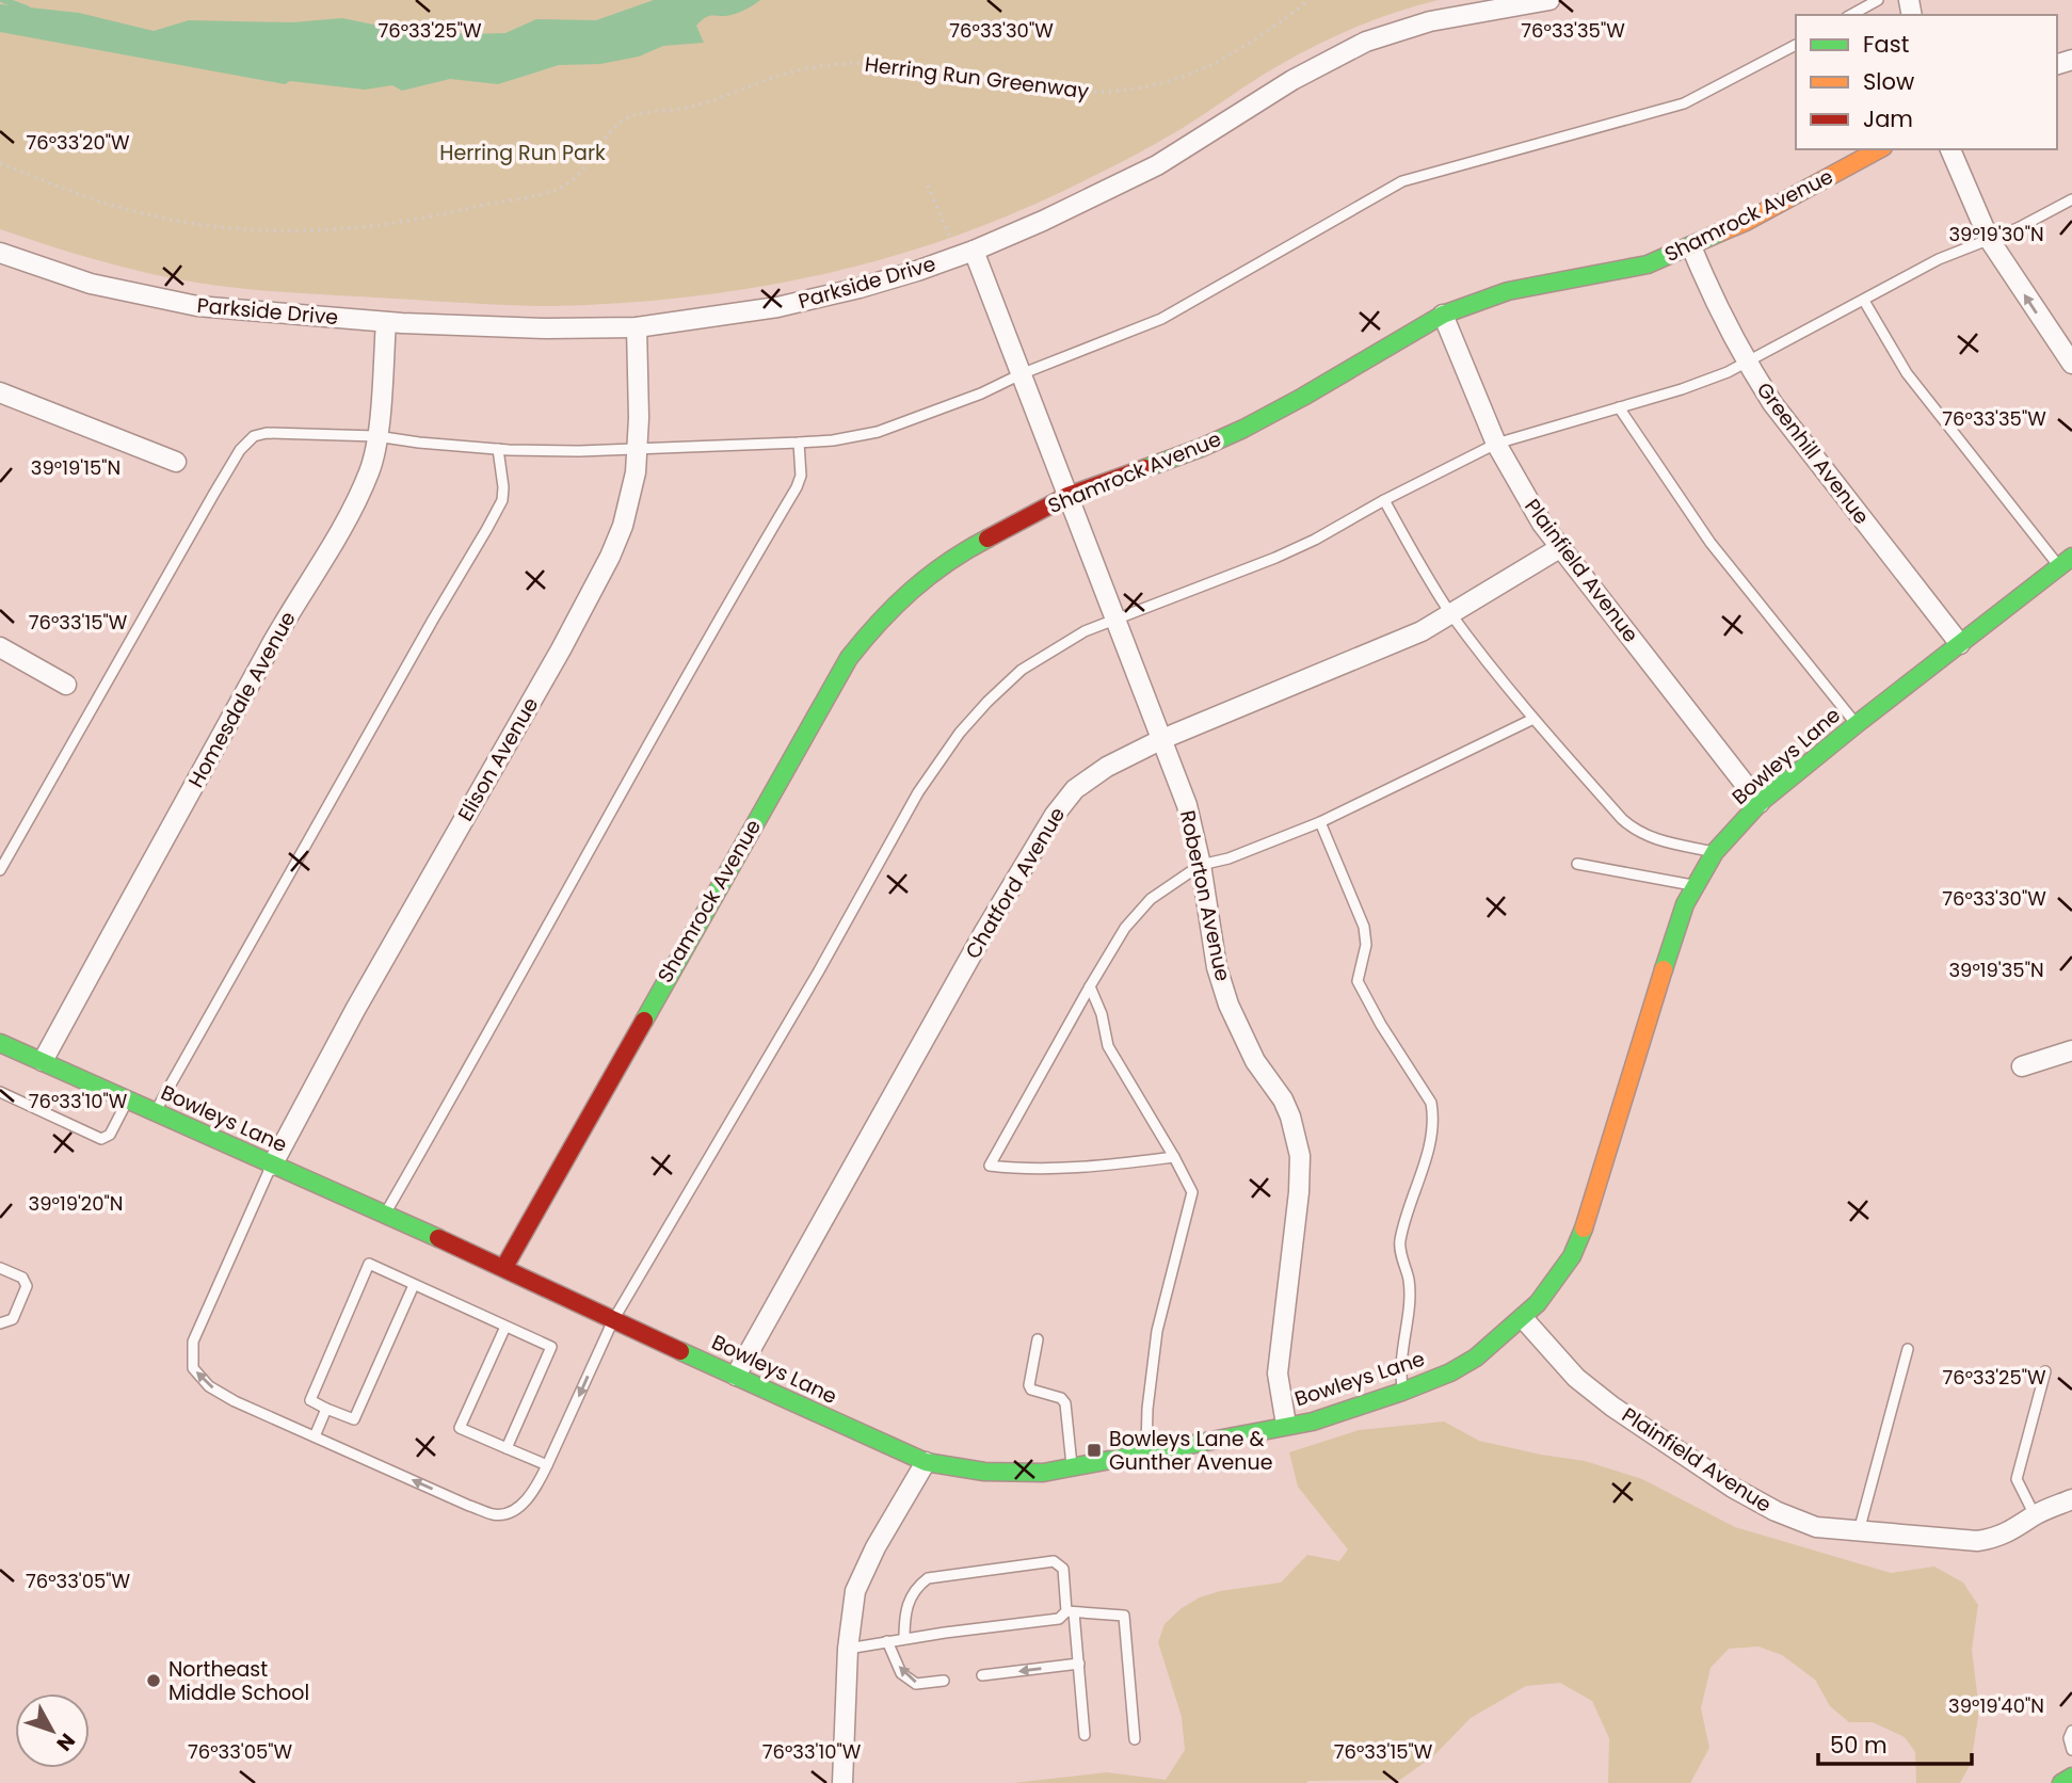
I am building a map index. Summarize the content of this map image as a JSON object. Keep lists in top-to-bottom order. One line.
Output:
{"streets":{"street":["Shamrock Avenue","Parkside Drive","Greenhill Avenue","Plainfield Avenue","Homesdale Avenue","Bowleys Lane","Elison Avenue","Chatford Avenue","Roberton Avenue"],"path":["Herring Run Greenway"]},"crossings":[["Shamrock Avenue","Greenhill Avenue"],["Shamrock Avenue","Plainfield Avenue"],["Shamrock Avenue","Bowleys Lane"],["Shamrock Avenue","Roberton Avenue"],["Parkside Drive","Homesdale Avenue"],["Parkside Drive","Elison Avenue"],["Parkside Drive","Roberton Avenue"],["Greenhill Avenue","Bowleys Lane"],["Plainfield Avenue","Bowleys Lane"],["Plainfield Avenue","Chatford Avenue"],["Homesdale Avenue","Bowleys Lane"],["Bowleys Lane","Elison Avenue"],["Bowleys Lane","Chatford Avenue"],["Bowleys Lane","Roberton Avenue"],["Chatford Avenue","Roberton Avenue"]],"parks":["Herring Run Park"],"places":{"transit":["Bowleys Lane & Gunther Avenue"],"other":["Northeast Middle School"]},"legend":["Fast","Slow","Jam"],"scale_bar":"50 m","north":"bottom right","coordinates":["76°33'25\"W","76°33'30\"W","76°33'35\"W","76°33'20\"W","39°19'30\"N","39°19'15\"N","76°33'15\"W","39°19'35\"N","76°33'10\"W","39°19'20\"N","76°33'05\"W","39°19'40\"N"]}
